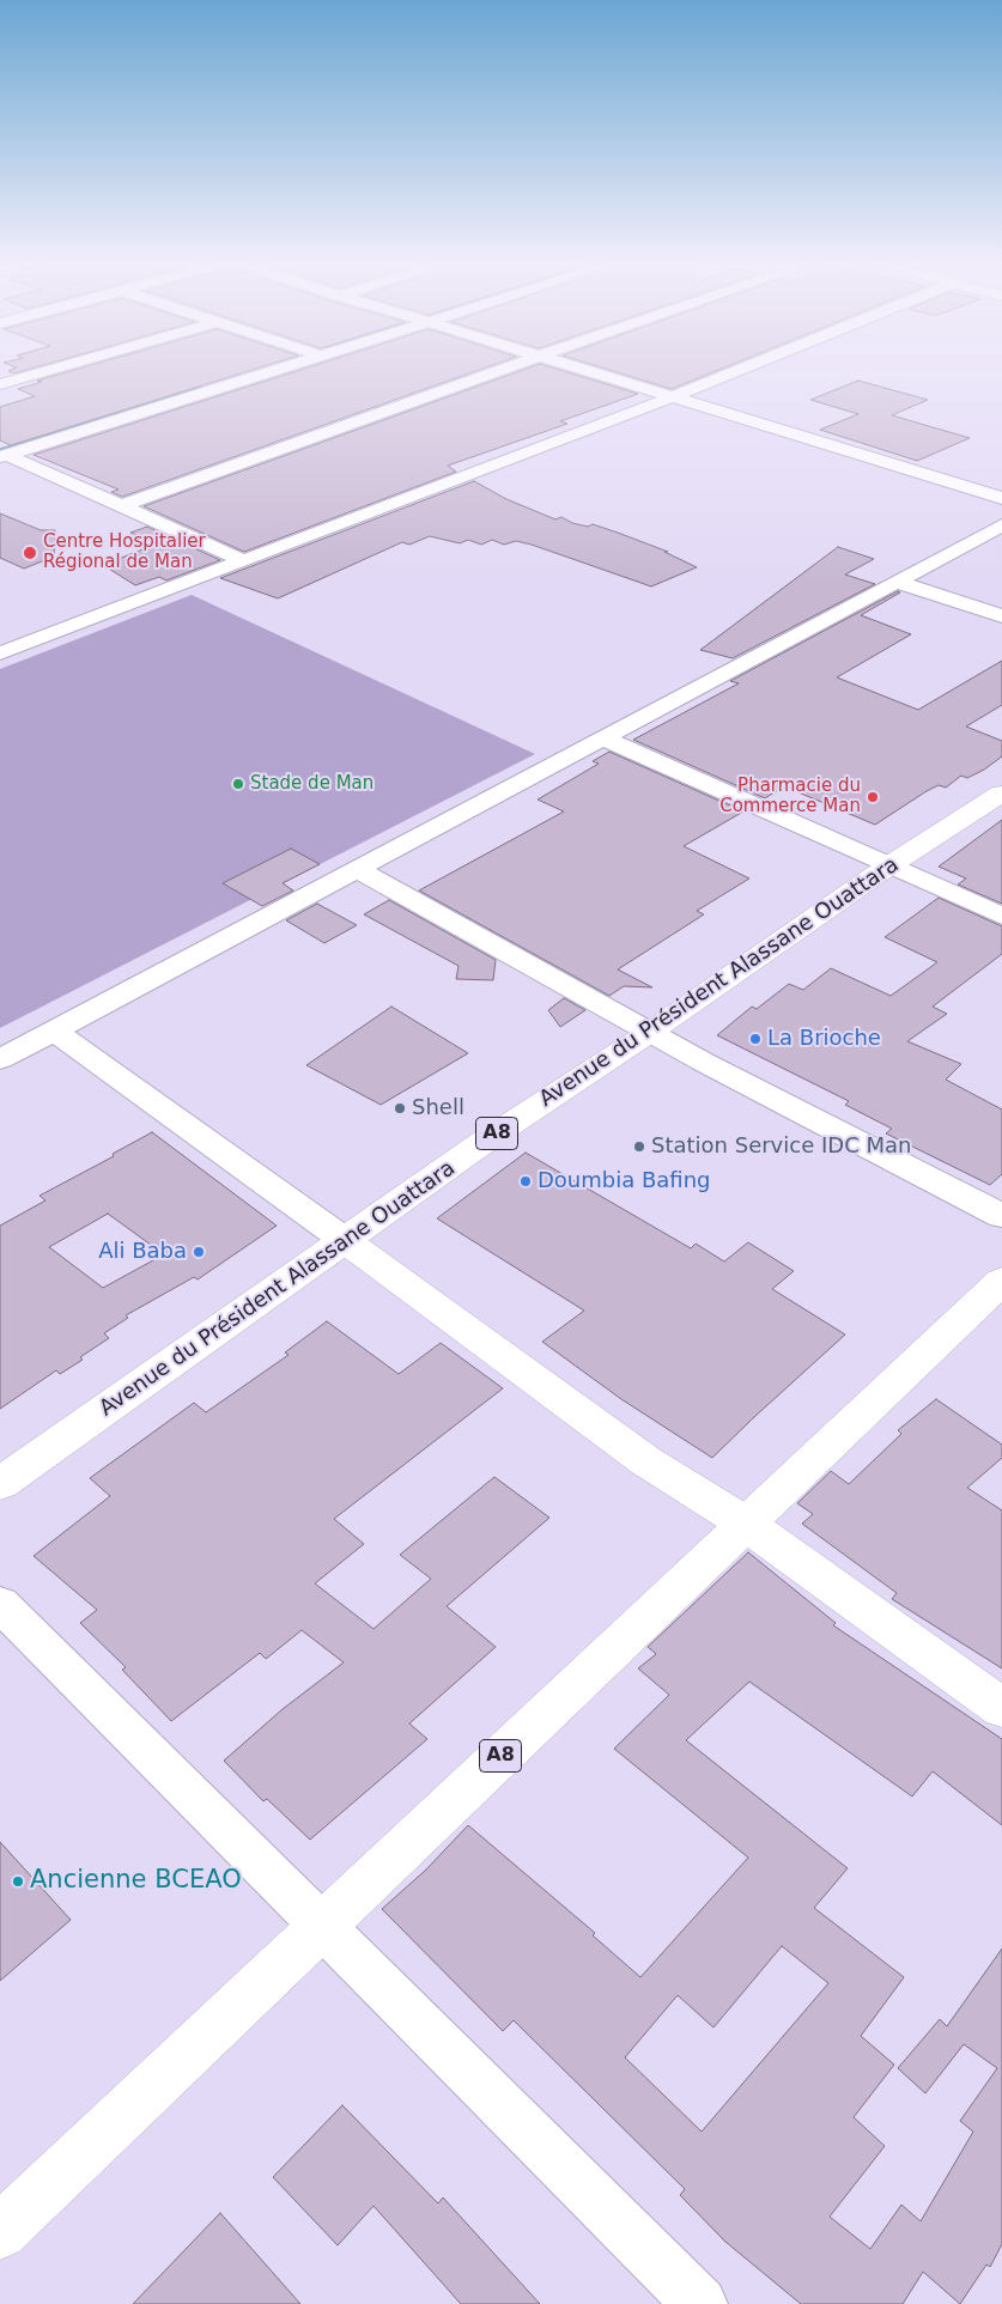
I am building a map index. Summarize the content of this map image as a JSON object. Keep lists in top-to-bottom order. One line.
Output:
{"streets":{"main road":["Avenue du Président Alassane Ouattara","A8"]},"places":["Centre Hospitalier Régional de Man","Stade de Man","Pharmacie du Commerce Man","La Brioche","Shell","Station Service IDC Man","Doumbia Bafing","Ali Baba","Ancienne BCEAO"]}
